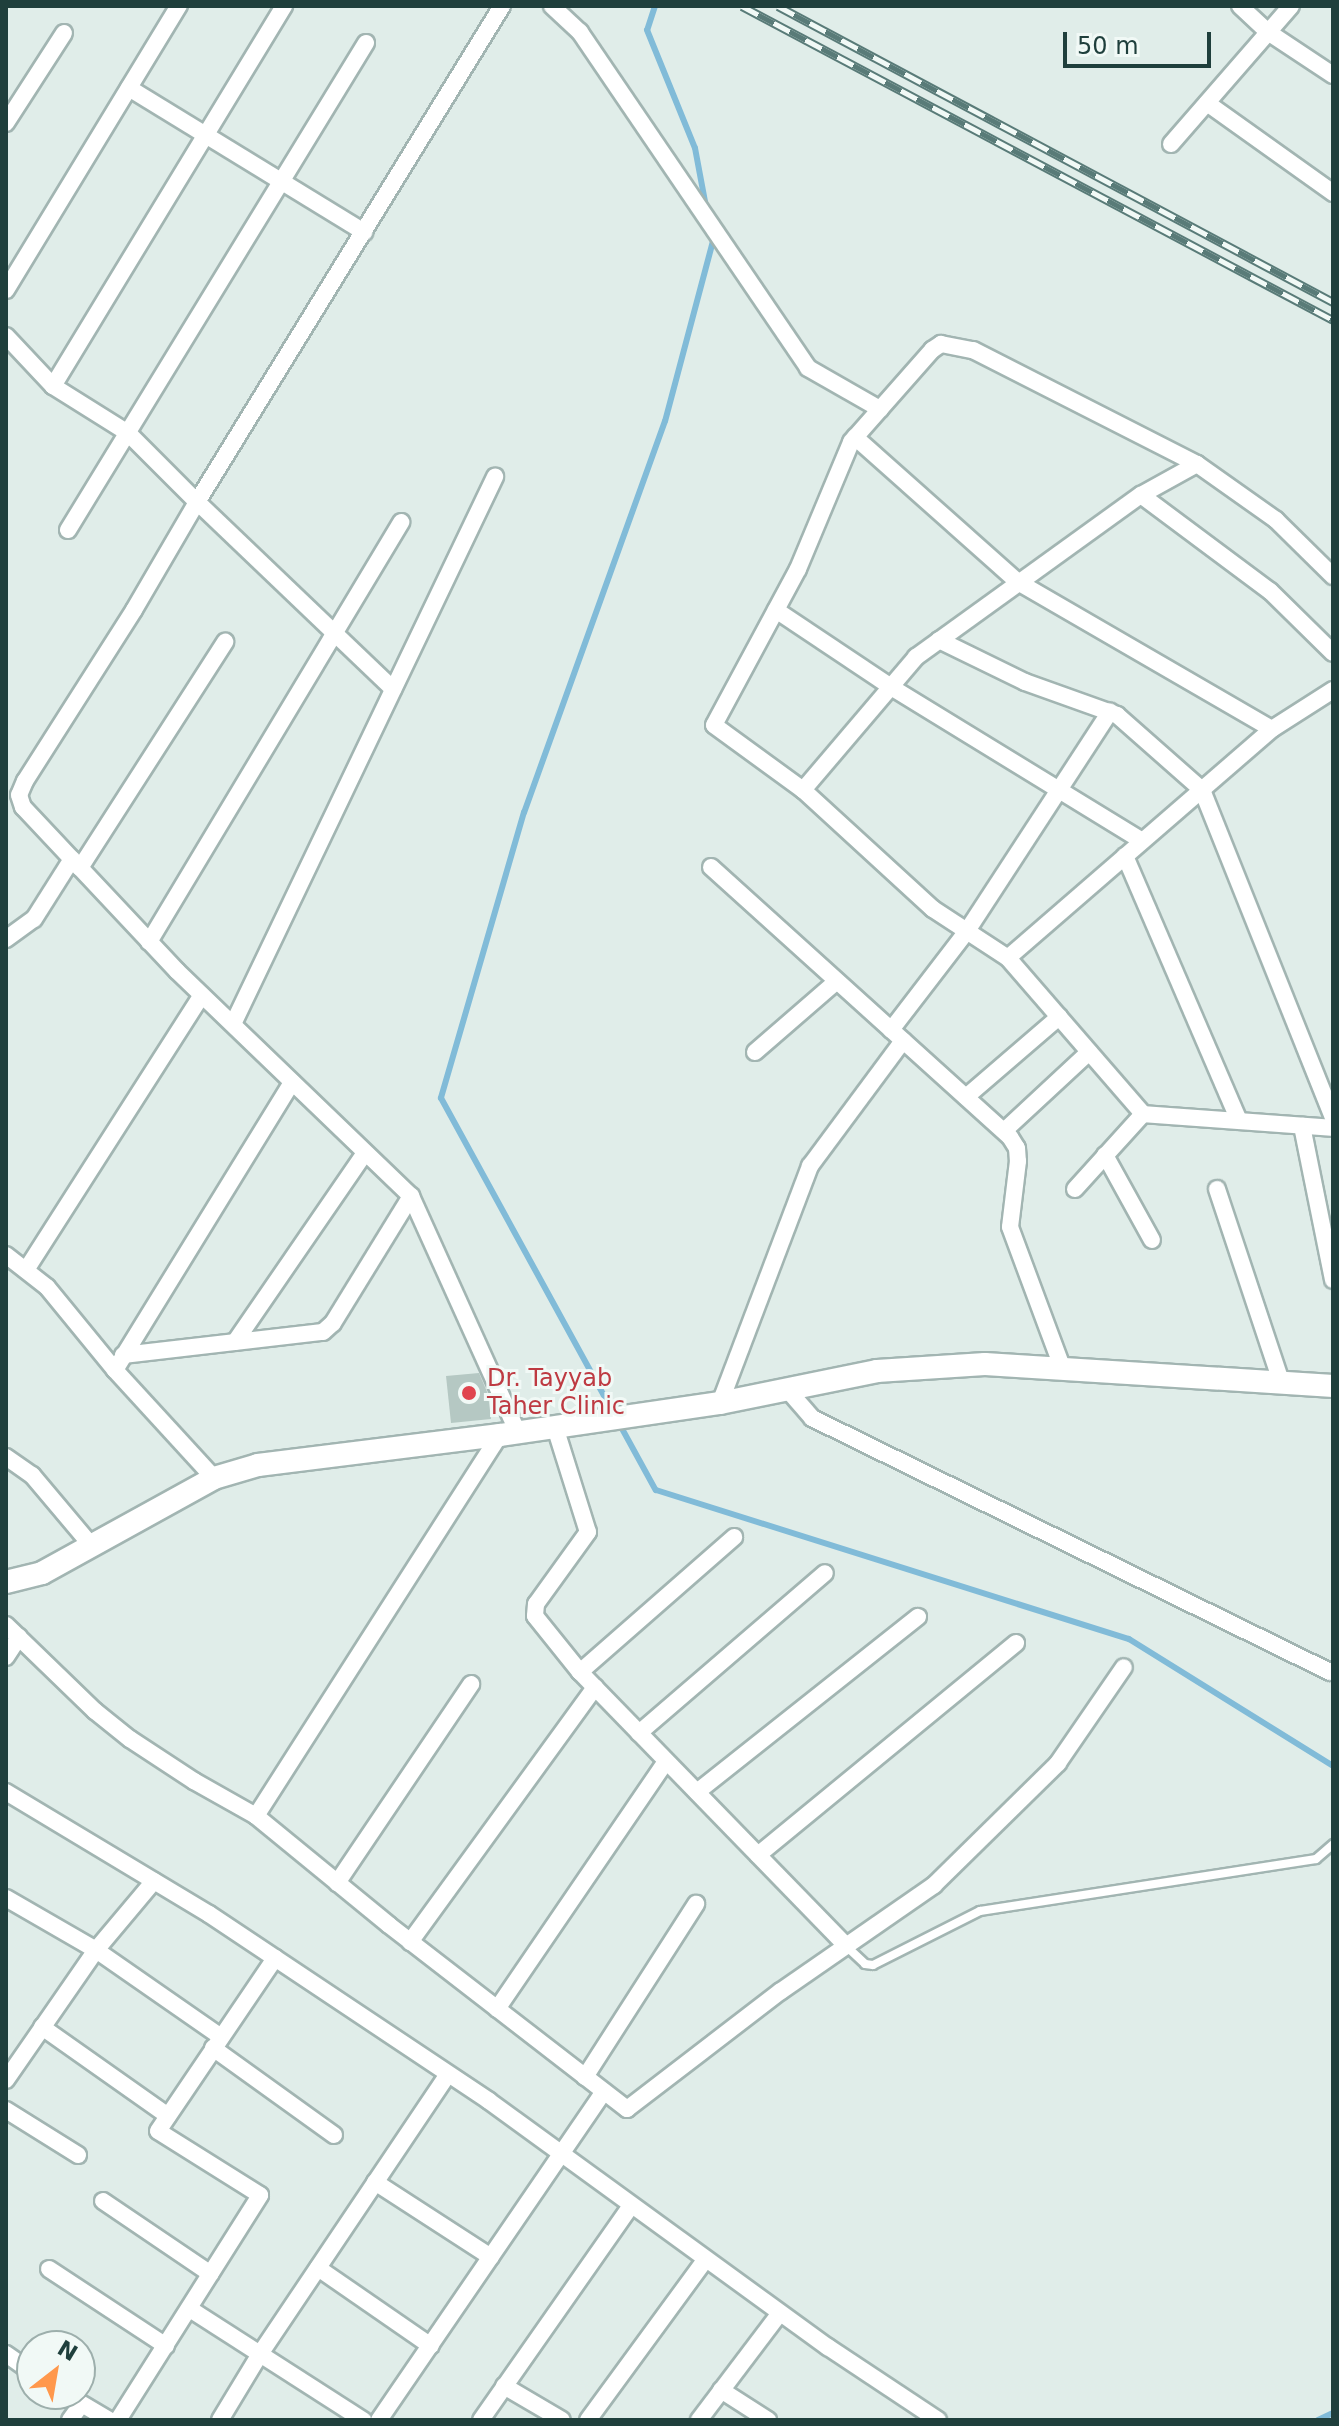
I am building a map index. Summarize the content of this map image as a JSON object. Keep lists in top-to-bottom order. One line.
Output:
{"places":["Dr. Tayyab Taher Clinic"],"scale_bar":"50 m","north":"top right"}
